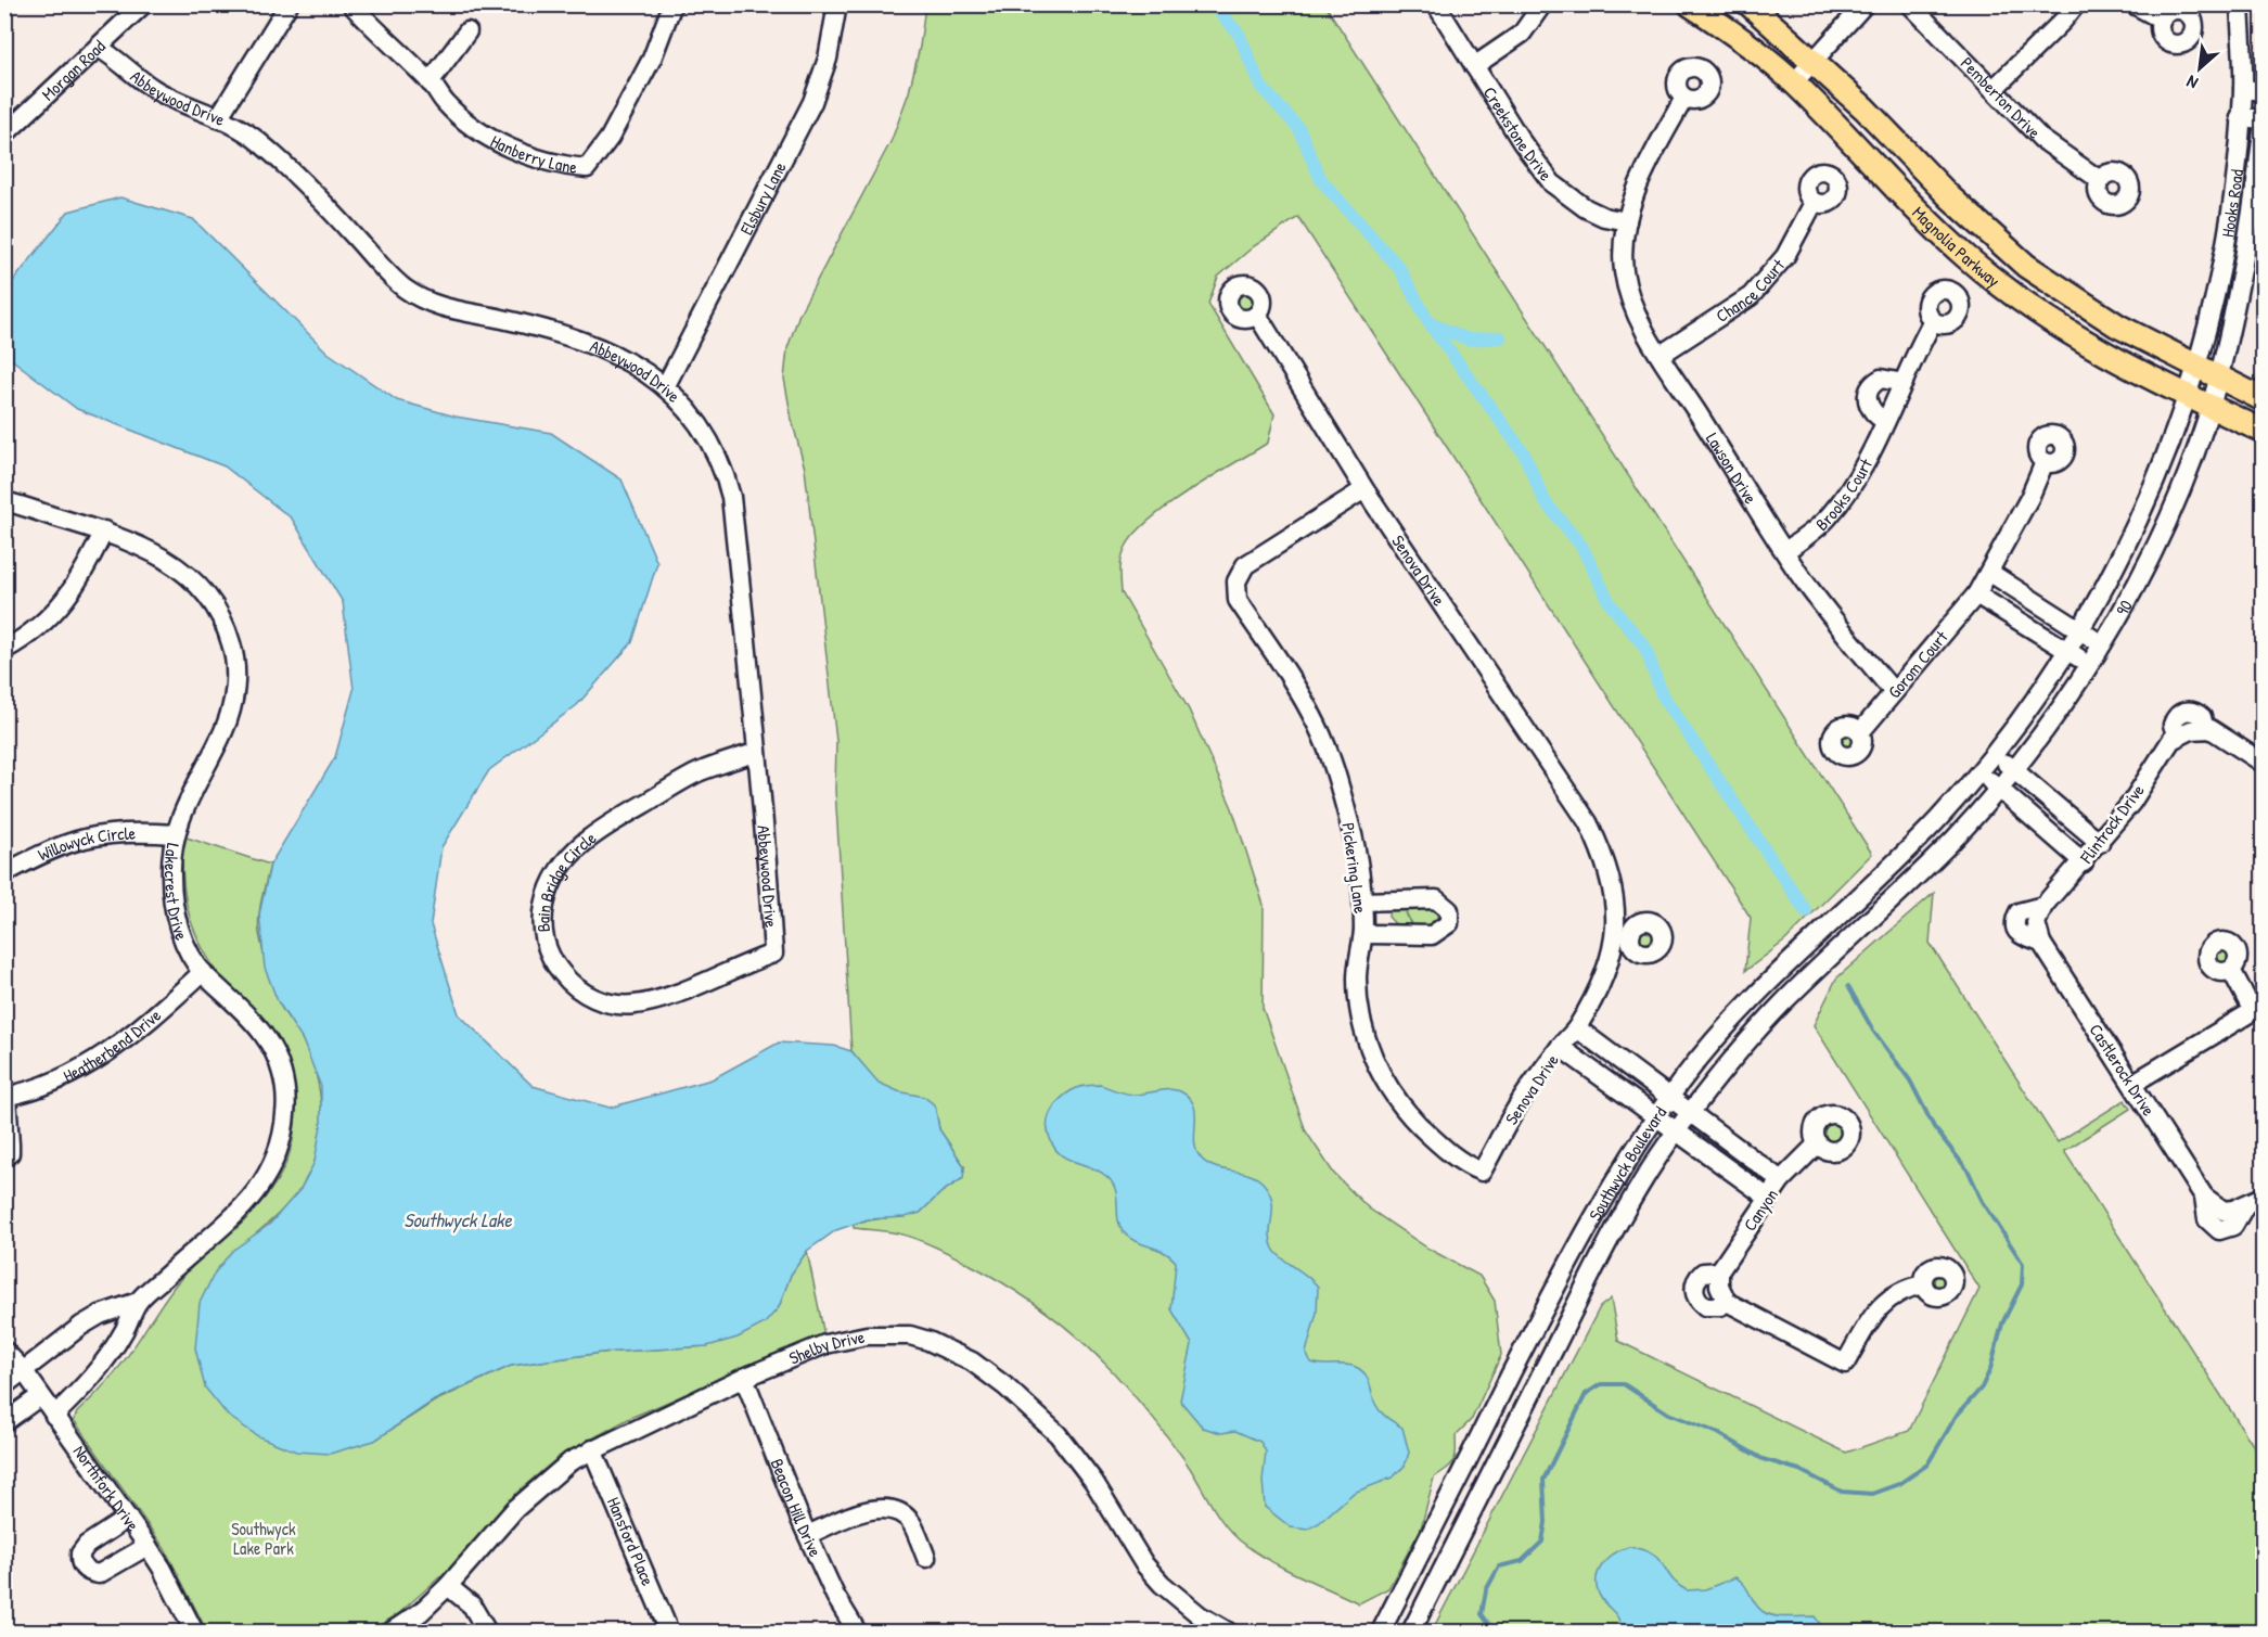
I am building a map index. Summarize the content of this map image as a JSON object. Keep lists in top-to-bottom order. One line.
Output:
{"streets":{"main road":["Magnolia Parkway"],"street":["Morgan Road","Abbeywood Drive","Pemberton Drive","Creekstone Drive","Hanberry Lane","Elsbury Lane","Hooks Road","Chance Court","Lawson Drive","Brooks Court","Senova Drive","90","Gorom Court","Flintrock Drive","Willowyck Circle","Pickering Lane","Bain Bridge Circle","Lakecrest Drive","Heatherbend Drive","Castlerock Drive","Southwyck Boulevard","Canyon","Shelby Drive","Northfork Drive","Beacon Hill Drive","Hansford Place"]},"crossings":[["Morgan Road","Abbeywood Drive"],["Abbeywood Drive","Elsbury Lane"],["Abbeywood Drive","Bain Bridge Circle"],["Creekstone Drive","Lawson Drive"],["Hooks Road","Magnolia Parkway"],["Hooks Road","90"],["Magnolia Parkway","90"],["Chance Court","Lawson Drive"],["Lawson Drive","Brooks Court"],["Lawson Drive","Gorom Court"],["Senova Drive","Pickering Lane"],["90","Southwyck Boulevard"],["Flintrock Drive","Castlerock Drive"],["Willowyck Circle","Lakecrest Drive"],["Lakecrest Drive","Heatherbend Drive"],["Lakecrest Drive","Northfork Drive"],["Shelby Drive","Beacon Hill Drive"],["Shelby Drive","Hansford Place"]],"water":["Southwyck Lake"],"parks":["Southwyck Lake Park"],"north":"bottom left"}
